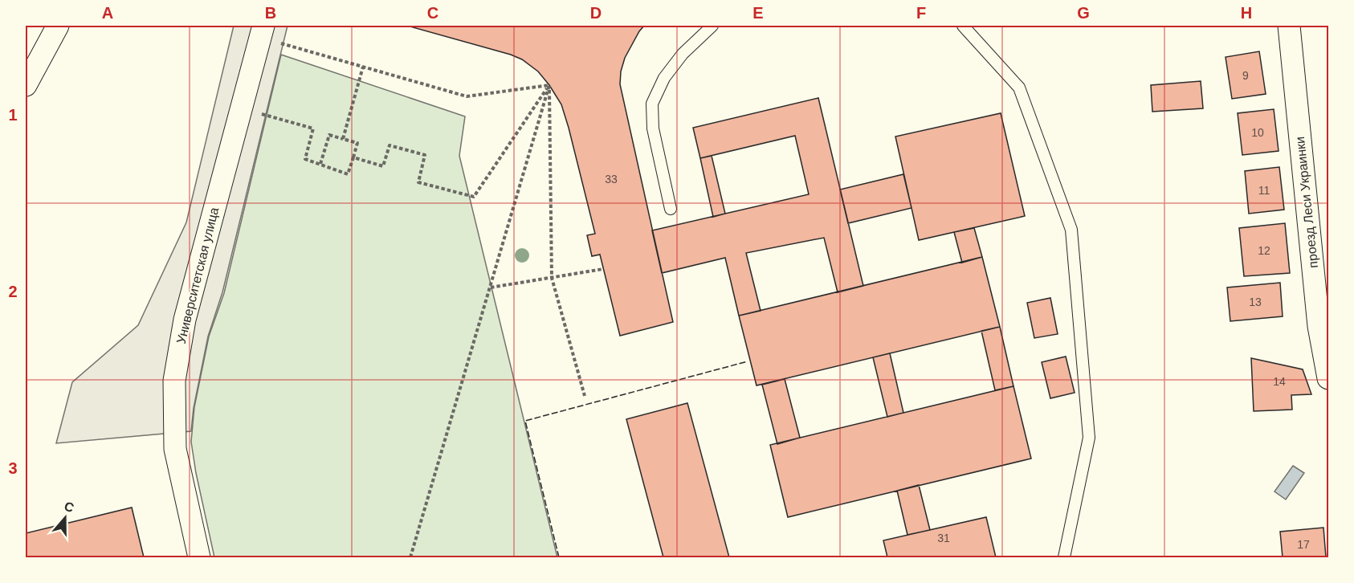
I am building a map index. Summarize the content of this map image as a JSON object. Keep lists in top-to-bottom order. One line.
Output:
{"streets":{"street":["проезд Леси Украинки","Университетская улица"]},"house_numbers":["9","10","33","11","12","13","14","31","17"],"north":"top","grid":{"columns":["A","B","C","D","E","F","G","H"],"rows":["1","2","3"]}}
